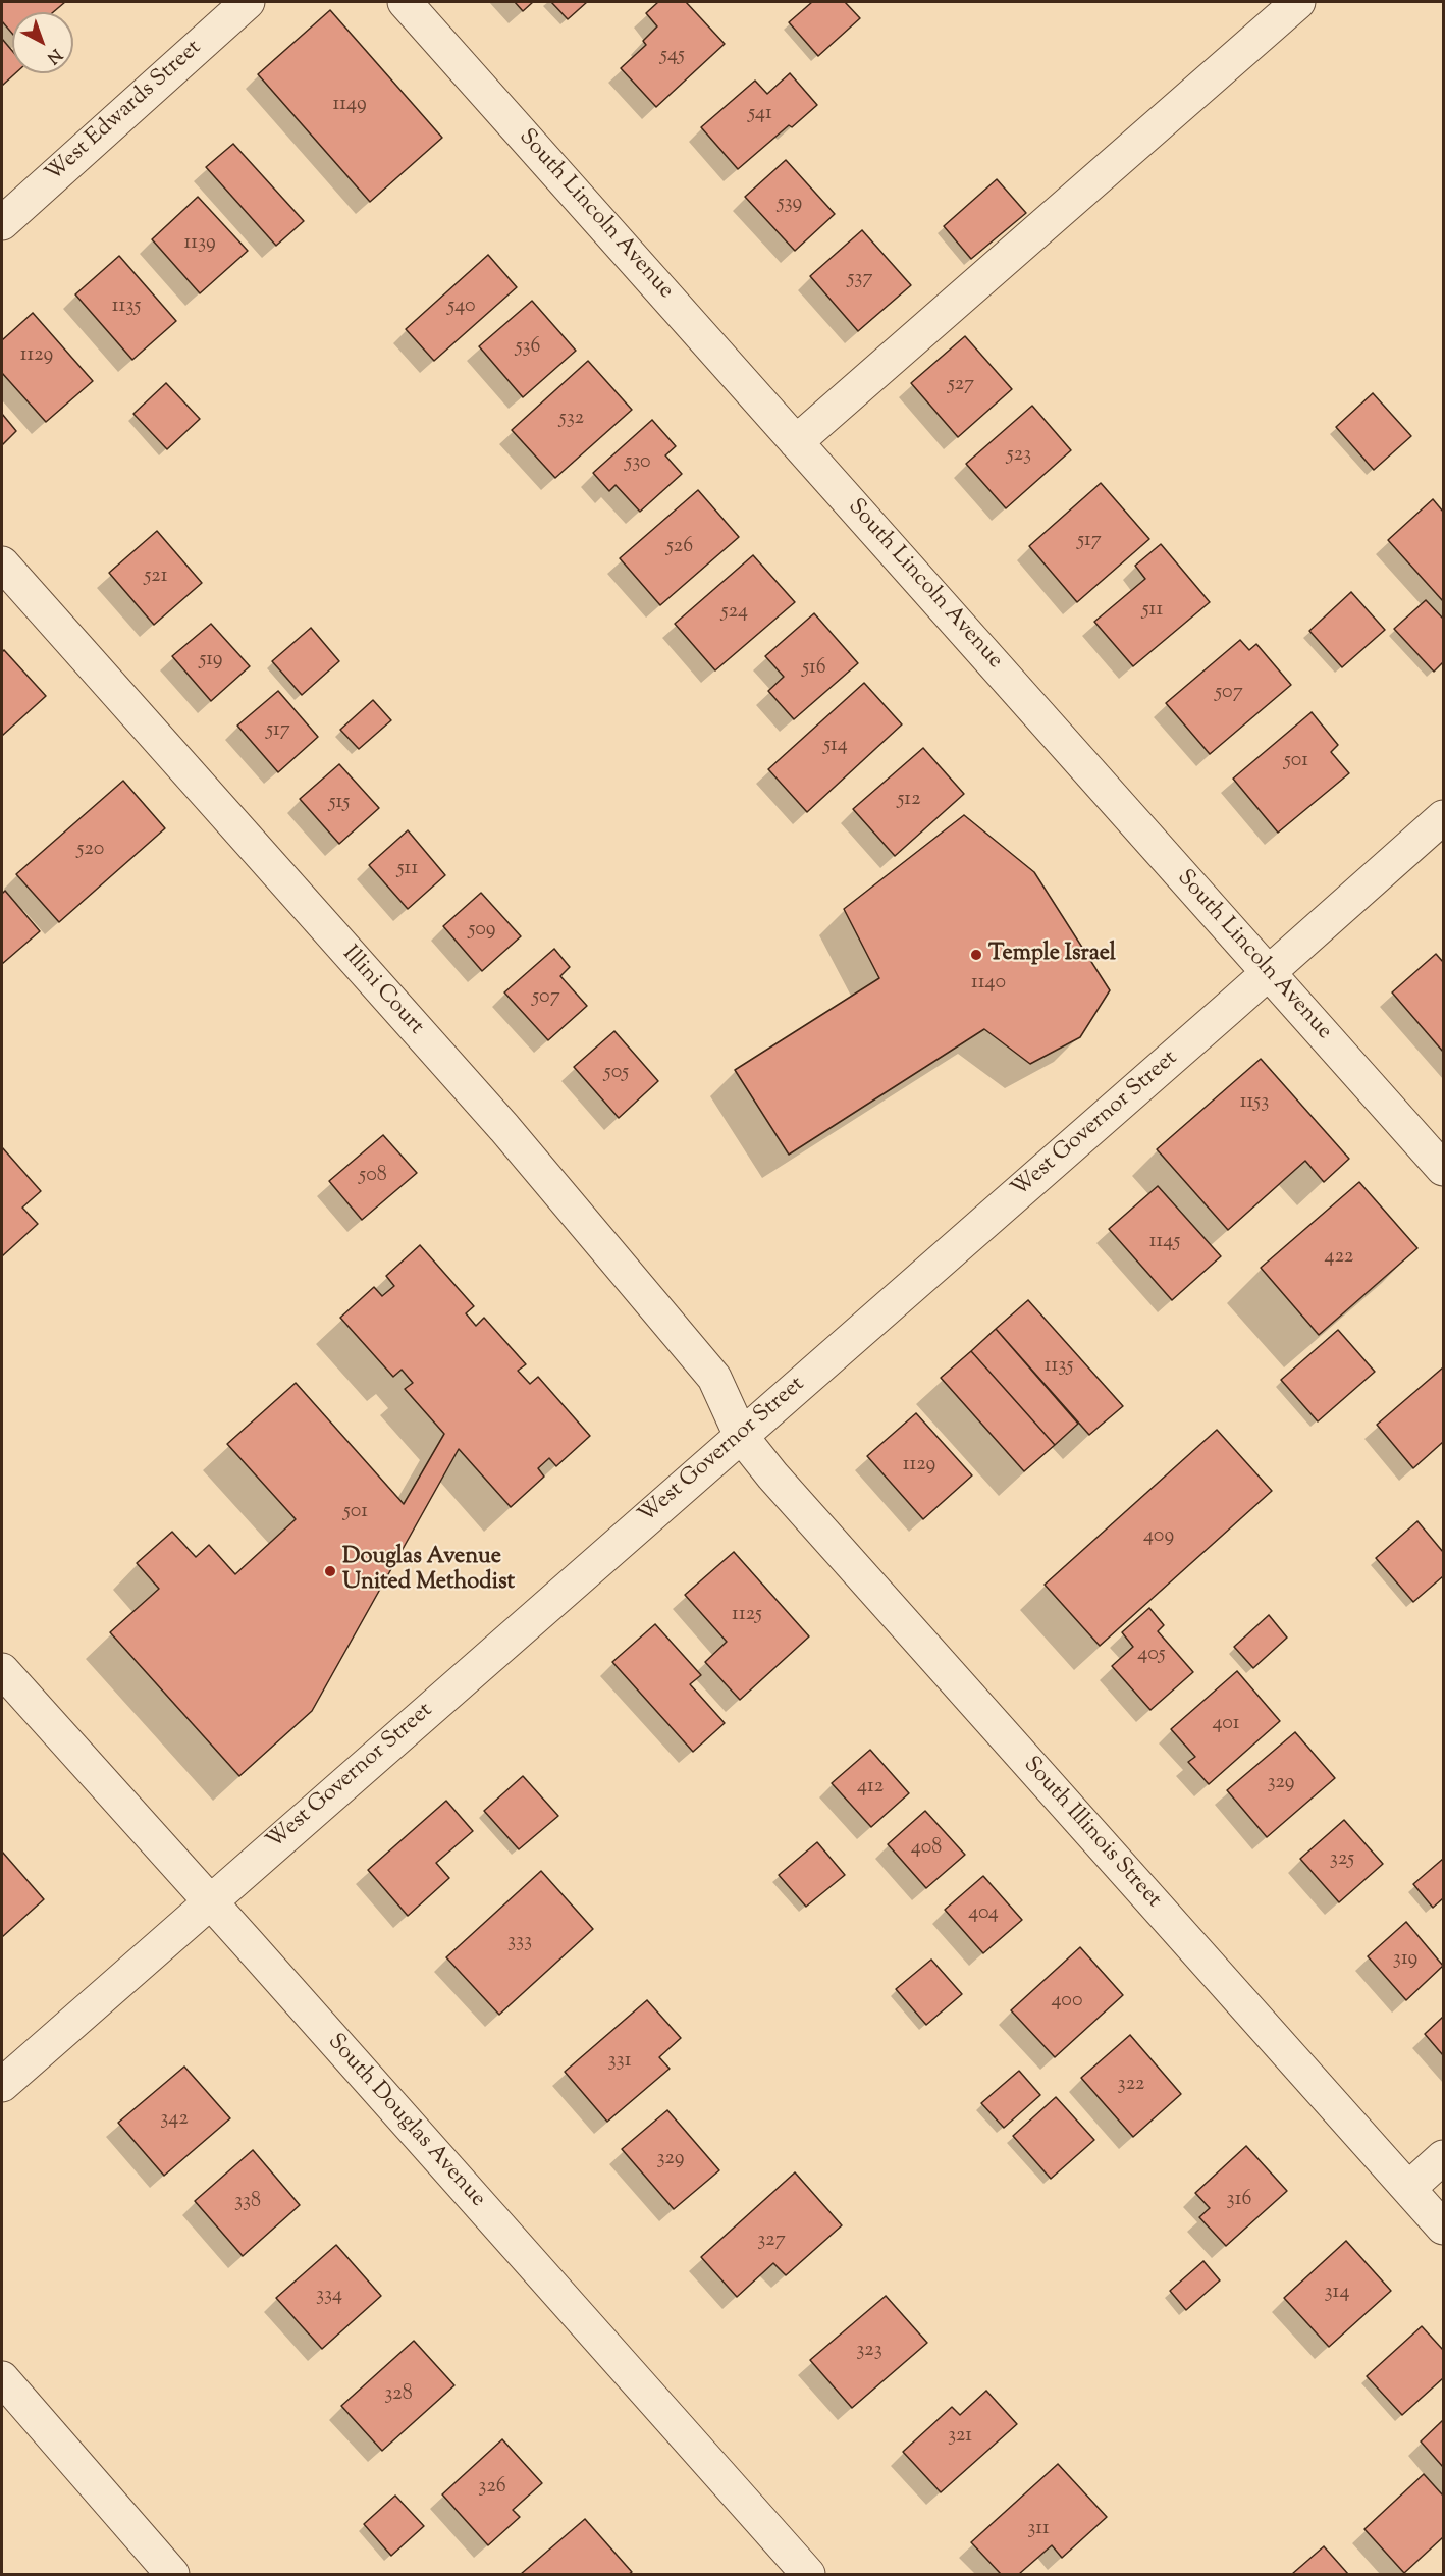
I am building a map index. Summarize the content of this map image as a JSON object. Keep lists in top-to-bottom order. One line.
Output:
{"streets":{"street":["West Edwards Street","South Lincoln Avenue","Illini Court","West Governor Street","South Illinois Street","South Douglas Avenue"]},"crossings":[["South Lincoln Avenue","West Governor Street"],["Illini Court","West Governor Street"],["Illini Court","South Illinois Street"],["West Governor Street","South Illinois Street"],["West Governor Street","South Douglas Avenue"]],"places":["Temple Israel","Douglas Avenue United Methodist"],"house_numbers":["545","1149","541","539","1139","537","1135","540","536","1129","527","532","523","530","517","526","521","511","524","519","516","507","517","514","501","512","515","520","511","509","1140","507","505","1153","508","1145","422","1135","1129","501","409","1125","405","401","329","412","408","325","404","333","319","400","331","322","342","329","316","338","327","314","334","323","328","321","326","311"],"north":"bottom right"}
